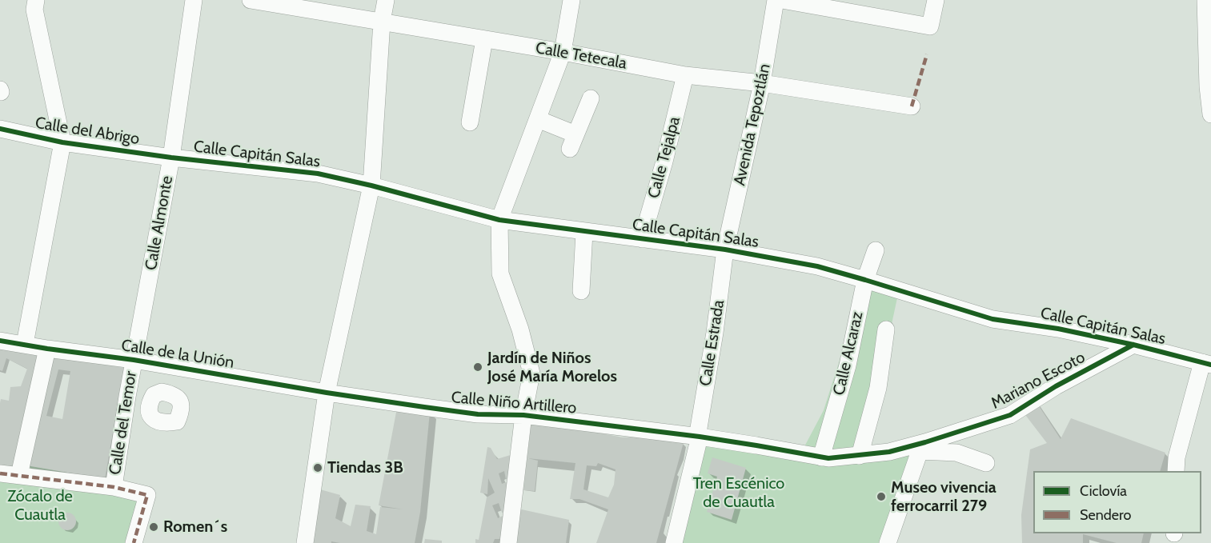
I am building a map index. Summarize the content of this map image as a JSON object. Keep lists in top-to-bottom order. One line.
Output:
{"streets":{"street":["Calle Tetecala","Avenida Tepoztlán","Calle del Abrigo","Calle Capitán Salas","Calle Tejalpa","Calle Almonte","Calle Estrada","Calle Alcaraz","Calle de la Unión","Mariano Escoto","Calle Niño Artillero","Calle del Temor"]},"crossings":[["Calle Tetecala","Avenida Tepoztlán"],["Calle Tetecala","Calle Tejalpa"],["Avenida Tepoztlán","Calle Capitán Salas"],["Avenida Tepoztlán","Calle Estrada"],["Calle del Abrigo","Calle Capitán Salas"],["Calle del Abrigo","Calle Almonte"],["Calle Capitán Salas","Calle Tejalpa"],["Calle Capitán Salas","Calle Almonte"],["Calle Capitán Salas","Calle Estrada"],["Calle Capitán Salas","Calle Alcaraz"],["Calle Capitán Salas","Mariano Escoto"],["Calle Almonte","Calle de la Unión"],["Calle Almonte","Calle del Temor"],["Calle Estrada","Calle Niño Artillero"],["Calle Alcaraz","Calle Niño Artillero"],["Calle de la Unión","Calle Niño Artillero"],["Calle de la Unión","Calle del Temor"],["Mariano Escoto","Calle Niño Artillero"]],"parks":["Tren Escénico de Cuautla","Zócalo de Cuautla"],"places":["Jardín de Niños José María Morelos","Tiendas 3B","Museo vivencia ferrocarril 279","Romen´s"],"legend":["Ciclovía","Sendero"]}
